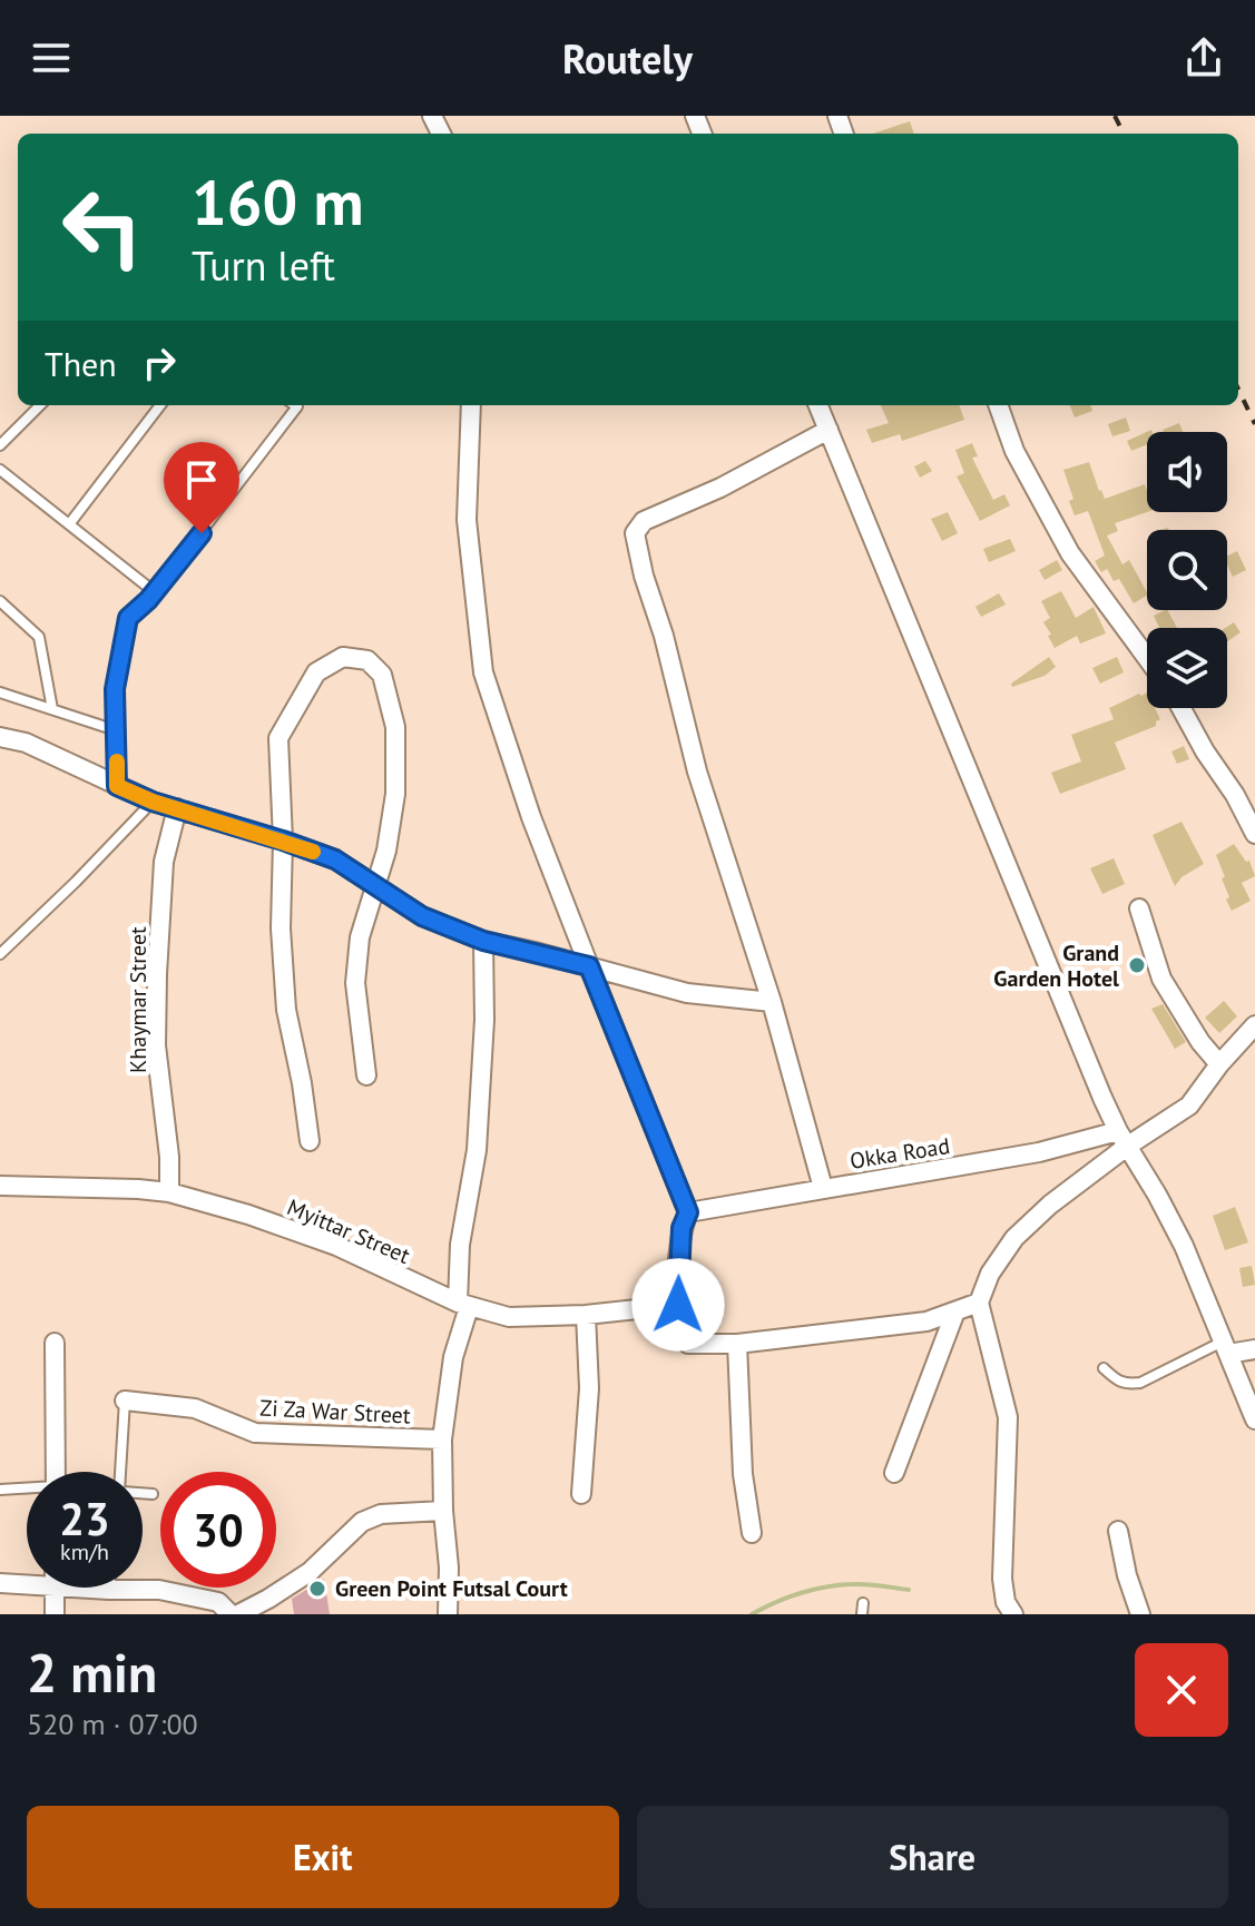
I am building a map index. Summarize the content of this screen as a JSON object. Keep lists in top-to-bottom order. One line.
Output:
{"streets":{"street":["Khaymar Street","Okka Road","Myittar Street","Zi Za War Street"]},"crossings":[["Khaymar Street","Myittar Street"]],"places":["Grand Garden Hotel","Green Point Futsal Court"],"page":{"header":"Routely","turn":["160 m","Turn left"],"then":"Then","speed":"23 km/h","limit":"30","heading":["2 min","520 m · 07:00"],"buttons":["Exit","Share"]}}
